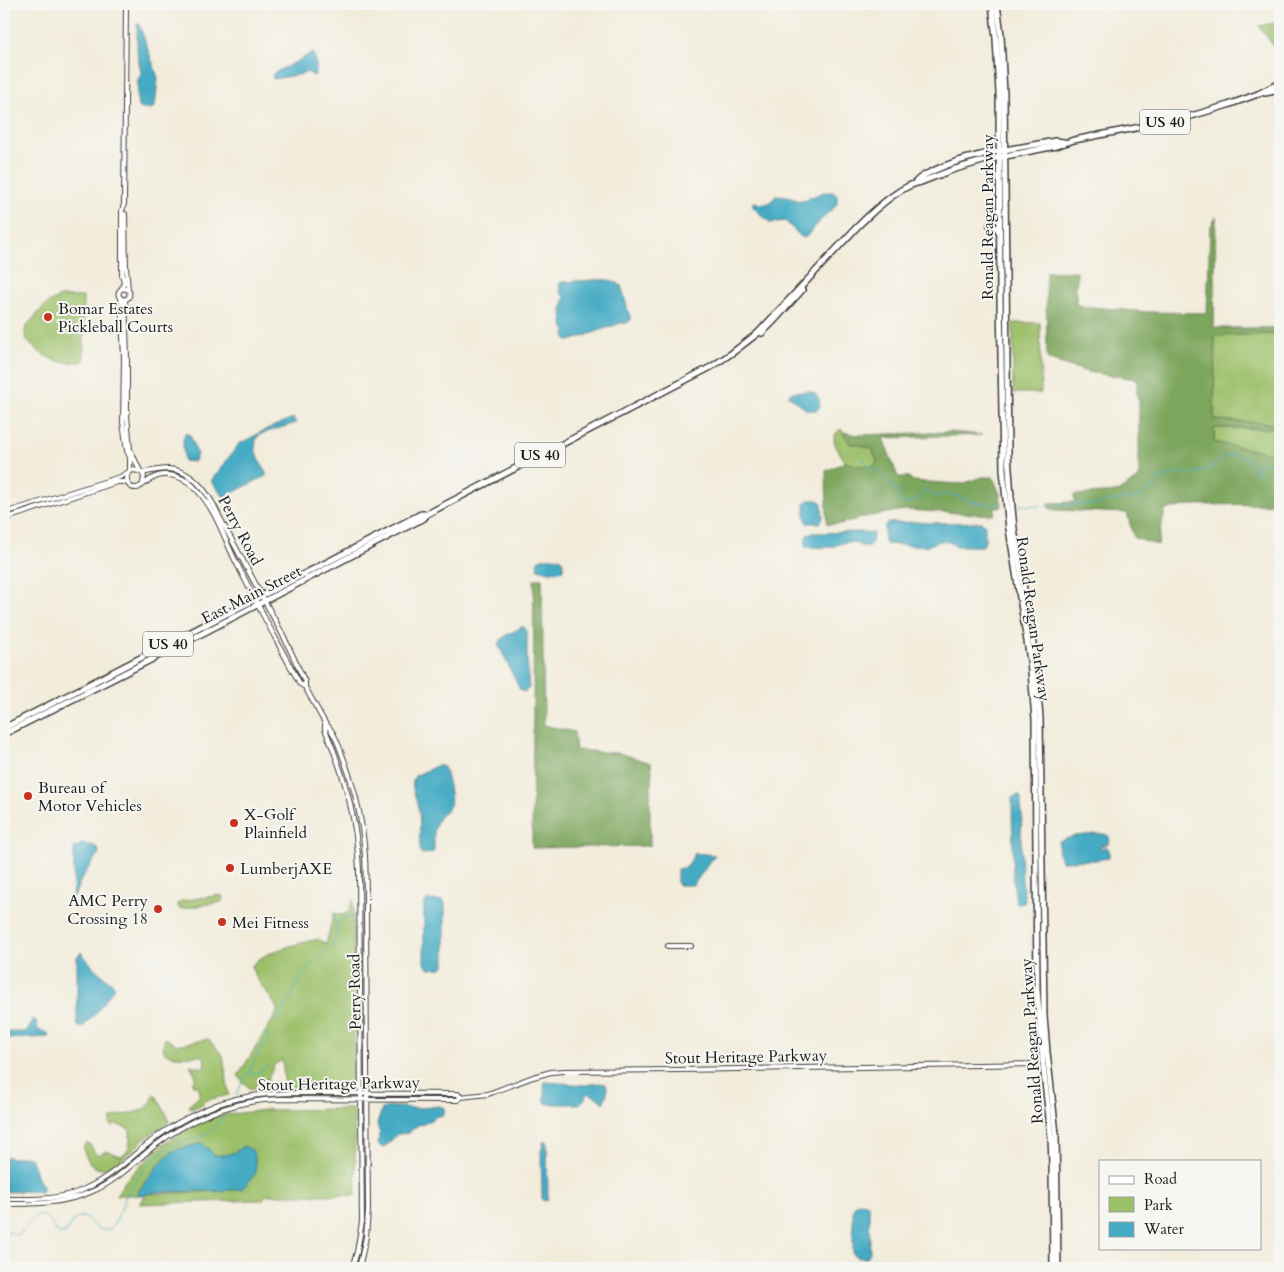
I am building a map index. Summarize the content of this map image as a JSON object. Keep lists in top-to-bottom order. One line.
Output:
{"streets":{"main road":["US 40","Ronald Reagan Parkway","East Main Street"],"street":["Perry Road","Stout Heritage Parkway"]},"crossings":[["US 40","Ronald Reagan Parkway"],["US 40","East Main Street"],["Ronald Reagan Parkway","East Main Street"],["Perry Road","East Main Street"],["Perry Road","Stout Heritage Parkway"]],"places":["Bomar Estates Pickleball Courts","Bureau of Motor Vehicles","X-Golf Plainfield","LumberjAXE","AMC Perry Crossing 18","Mei Fitness"],"legend":["Road","Park","Water"]}
